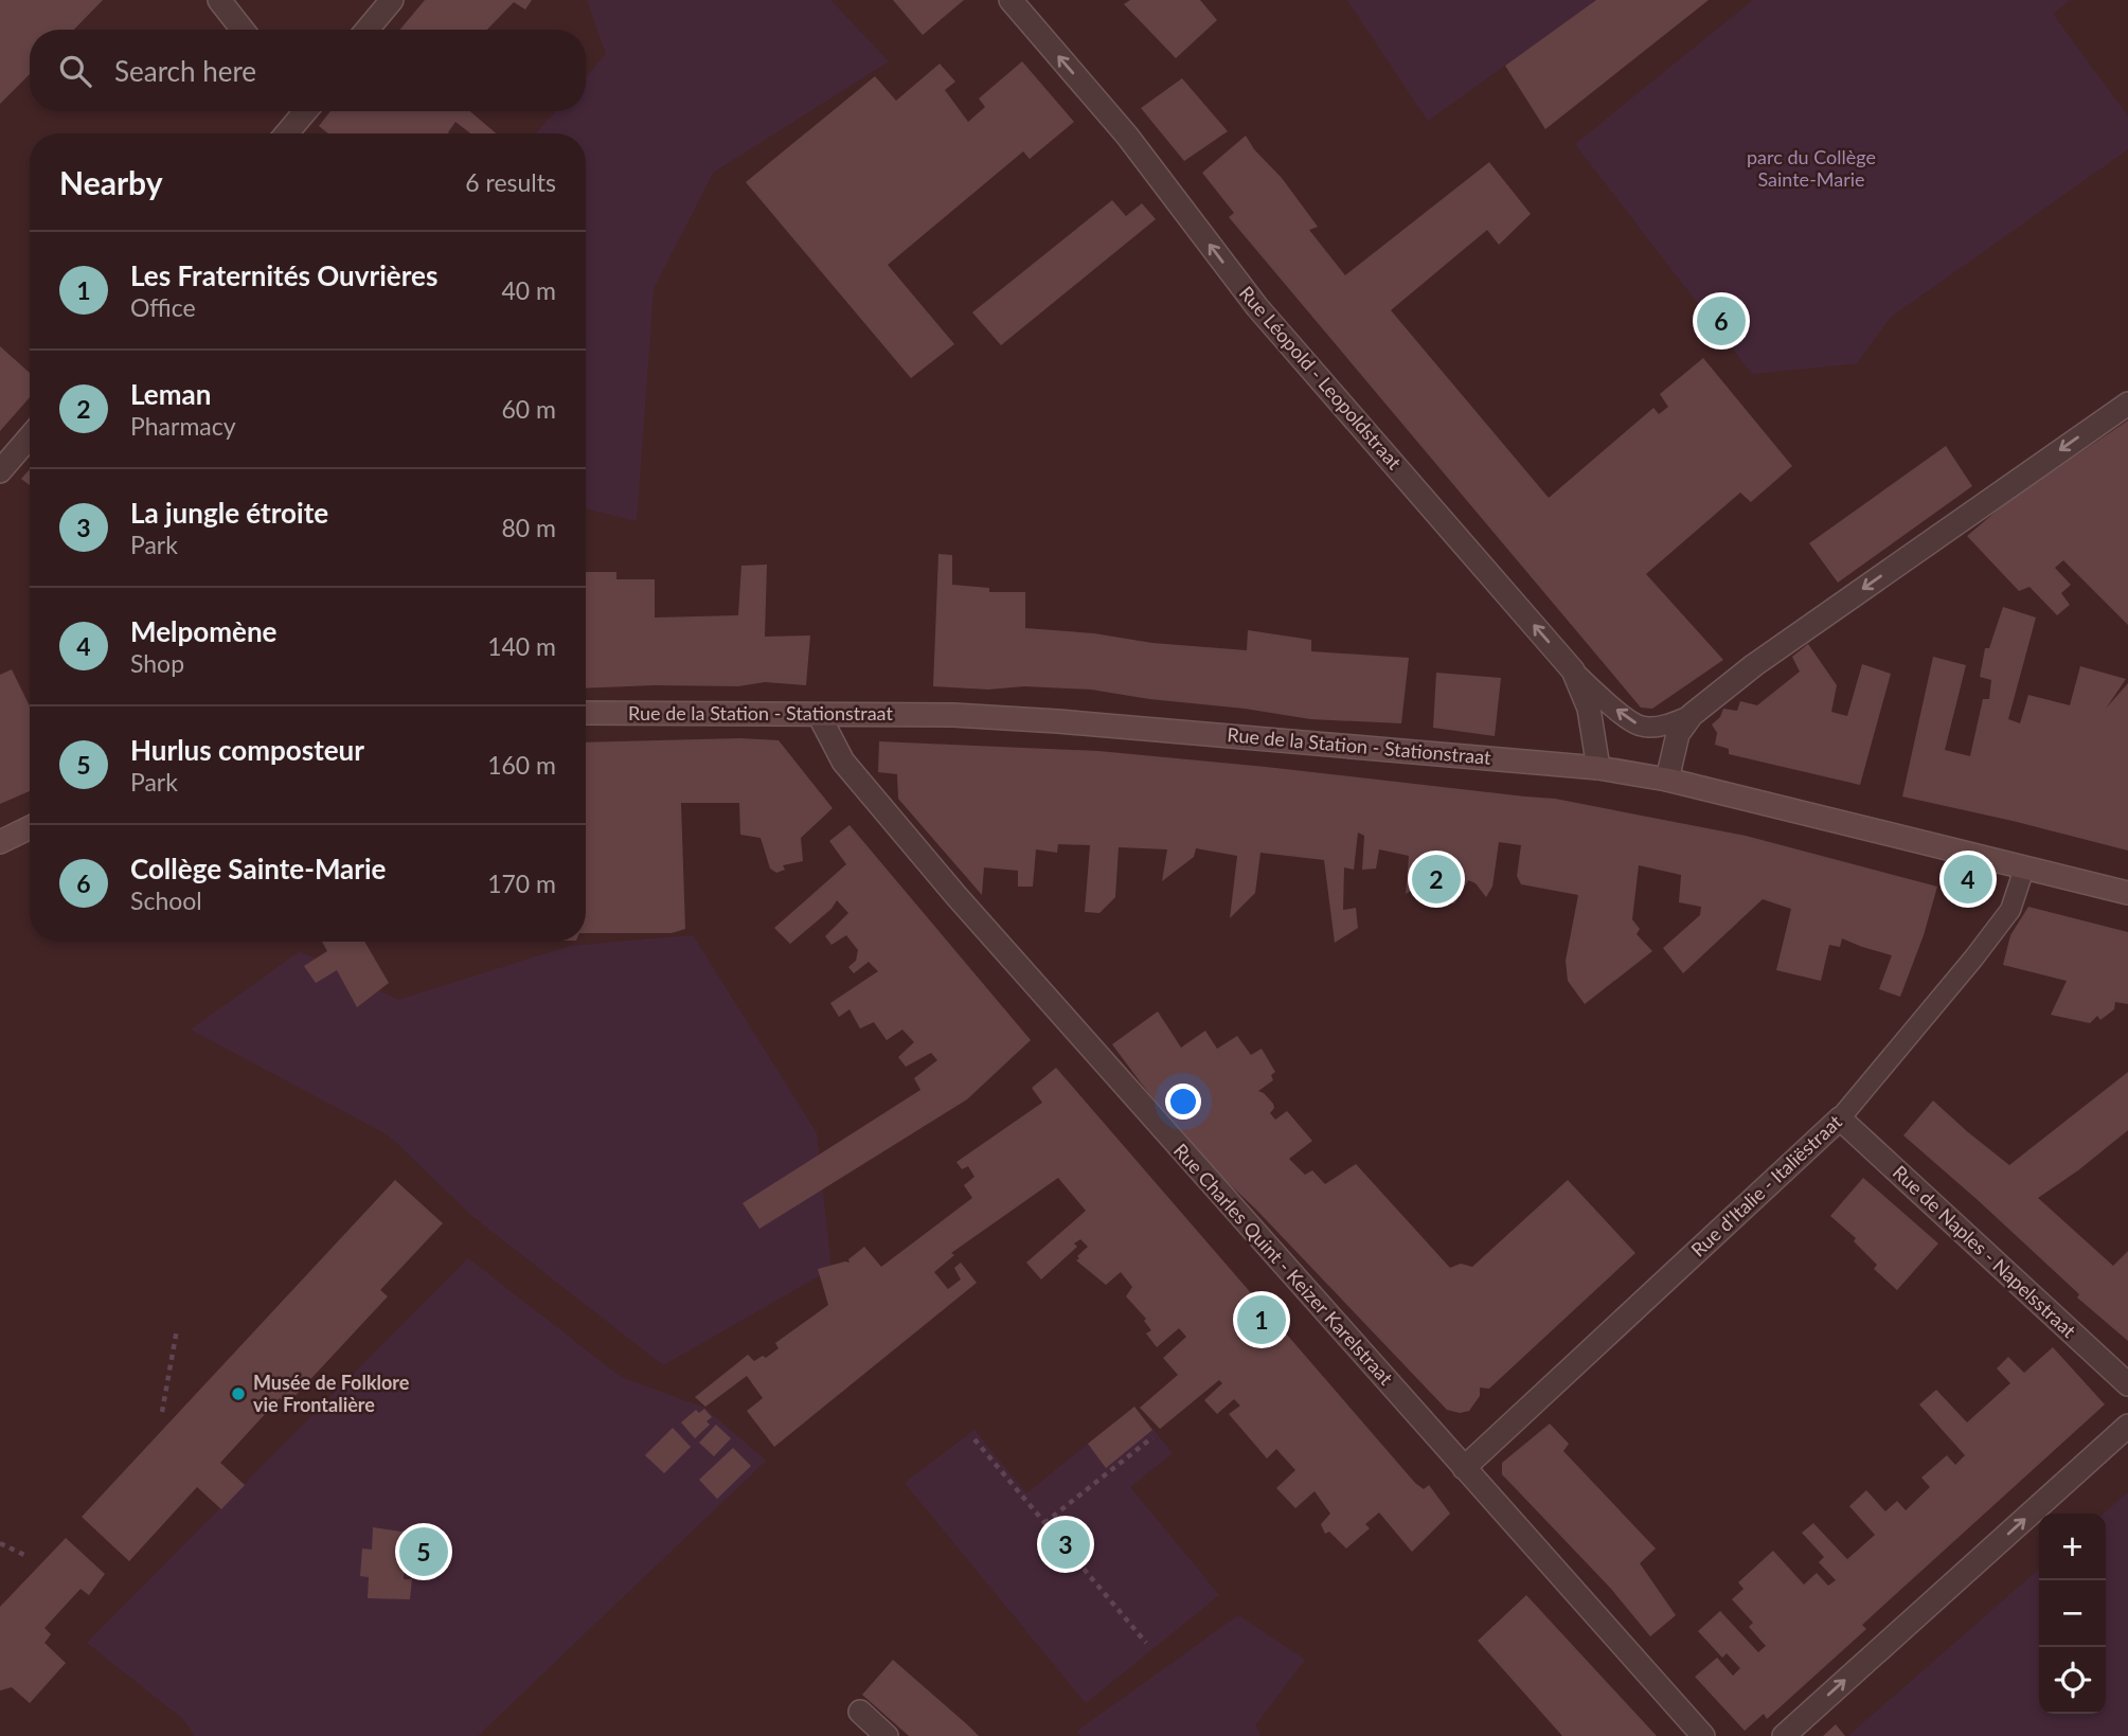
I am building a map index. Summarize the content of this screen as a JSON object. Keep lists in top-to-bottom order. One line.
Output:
{"streets":{"street":["Rue Léopold - Leopoldstraat","Rue de la Station - Stationstraat","Rue d'Italie - Italiëstraat","Rue de Naples - Napelsstraat","Rue Charles Quint - Keizer Karelstraat"]},"crossings":[["Rue Léopold - Leopoldstraat","Rue de la Station - Stationstraat"],["Rue de la Station - Stationstraat","Rue d'Italie - Italiëstraat"],["Rue de la Station - Stationstraat","Rue Charles Quint - Keizer Karelstraat"],["Rue d'Italie - Italiëstraat","Rue de Naples - Napelsstraat"],["Rue d'Italie - Italiëstraat","Rue Charles Quint - Keizer Karelstraat"]],"one_way":["Rue Léopold - Leopoldstraat"],"parks":["parc du Collège Sainte-Marie"],"places":["Musée de Folklore vie Frontalière"],"page":{"search":"Search here","heading":["Nearby","6 results"],"list":[{"mark":"1","name":"Les Fraternités Ouvrières","note":"Office","value":"40 m"},{"mark":"2","name":"Leman","note":"Pharmacy","value":"60 m"},{"mark":"3","name":"La jungle étroite","note":"Park","value":"80 m"},{"mark":"4","name":"Melpomène","note":"Shop","value":"140 m"},{"mark":"5","name":"Hurlus composteur","note":"Park","value":"160 m"},{"mark":"6","name":"Collège Sainte-Marie","note":"School","value":"170 m"}],"pins":["6","2","4","1","3","5"],"map_buttons":["+","−"]}}
